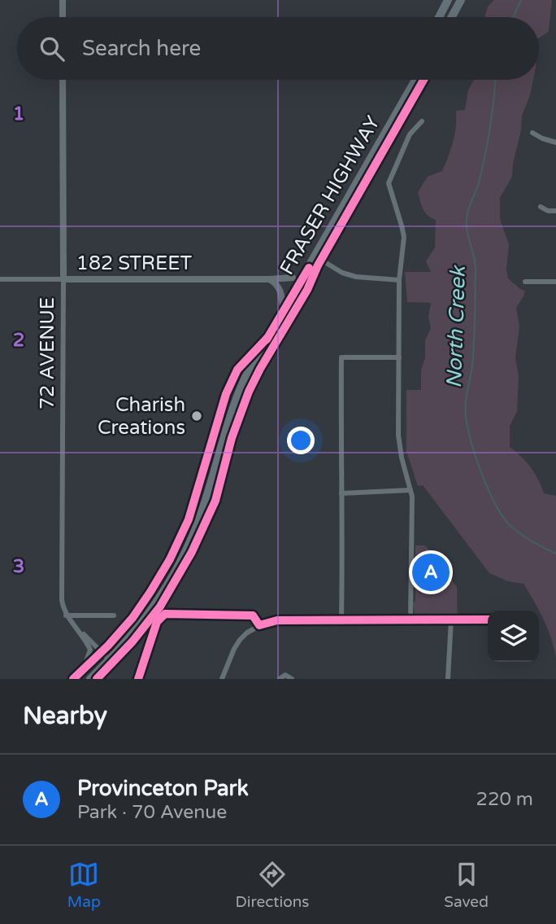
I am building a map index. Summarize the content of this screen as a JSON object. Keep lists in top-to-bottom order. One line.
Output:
{"streets":{"main road":["FRASER HIGHWAY"],"street":["182 STREET","72 AVENUE"]},"crossings":[["182 STREET","72 AVENUE"]],"water":["North Creek"],"places":["Charish Creations"],"page":{"search":"Search here","pins":"A","heading":"Nearby","list":[{"mark":"A","name":"Provinceton Park","note":"Park · 70 Avenue","value":"220 m"}],"nav":["Map","Directions","Saved"]},"grid":{"rows":["1","2","3"]}}
